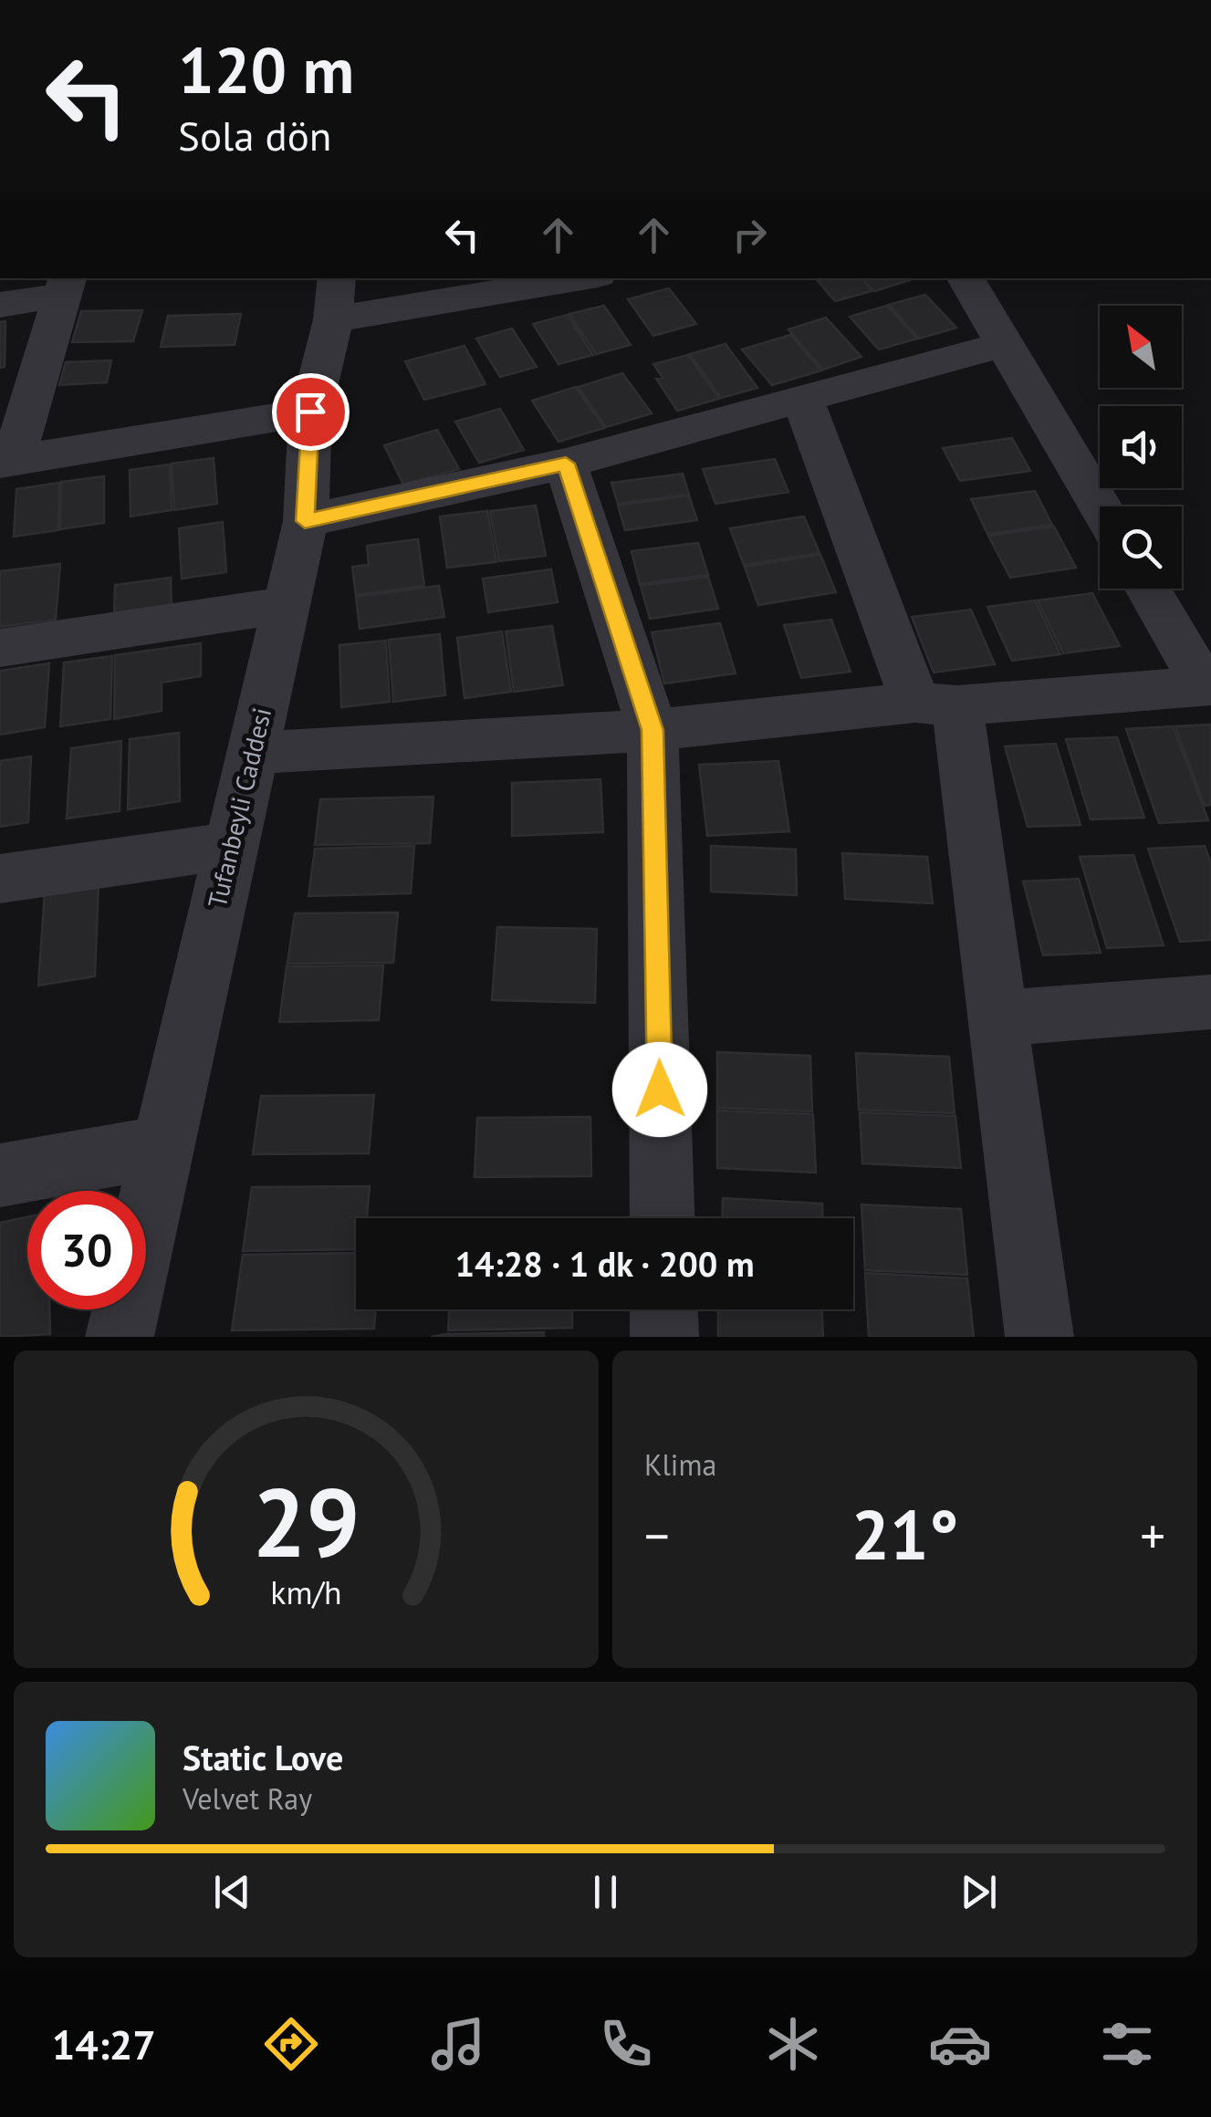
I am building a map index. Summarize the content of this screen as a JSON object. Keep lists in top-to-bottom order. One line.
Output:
{"streets":{"street":["Tufanbeyli Caddesi"]},"north":"top left","page":{"turn":["120 m","Sola dön"],"limit":"30","trip":"14:28 · 1 dk · 200 m","tile":"Klima","heat":["−","21°","+"],"song":["Static Love","Velvet Ray"],"tabs":"14:27","gauge":["29","km/h"]}}
